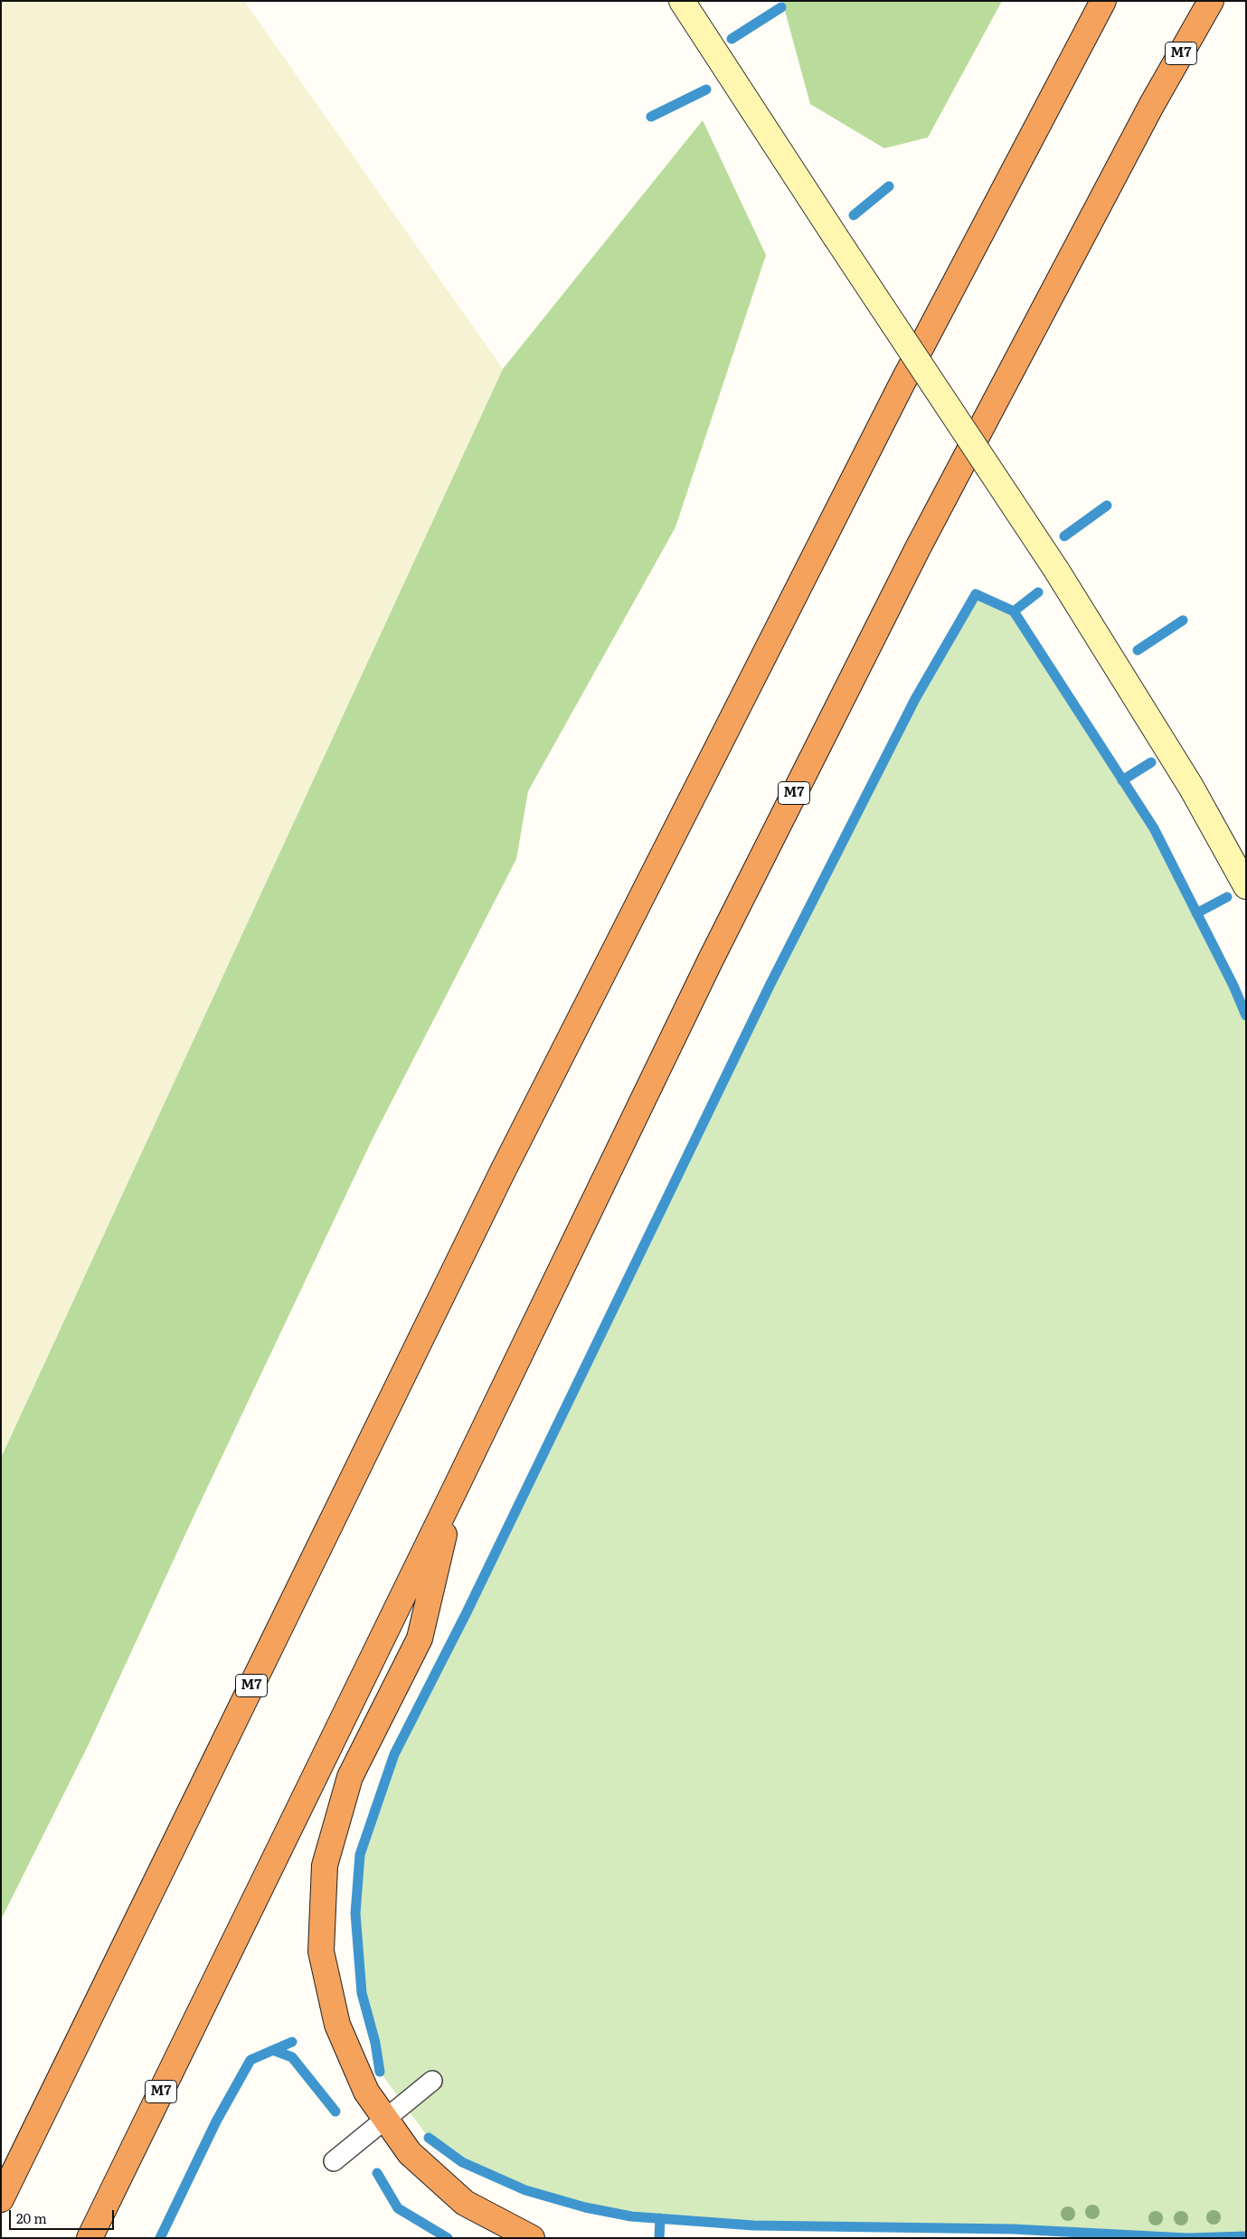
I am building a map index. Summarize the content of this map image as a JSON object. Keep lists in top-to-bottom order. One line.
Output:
{"streets":{"highway":["M7"]},"scale_bar":"20 m"}
